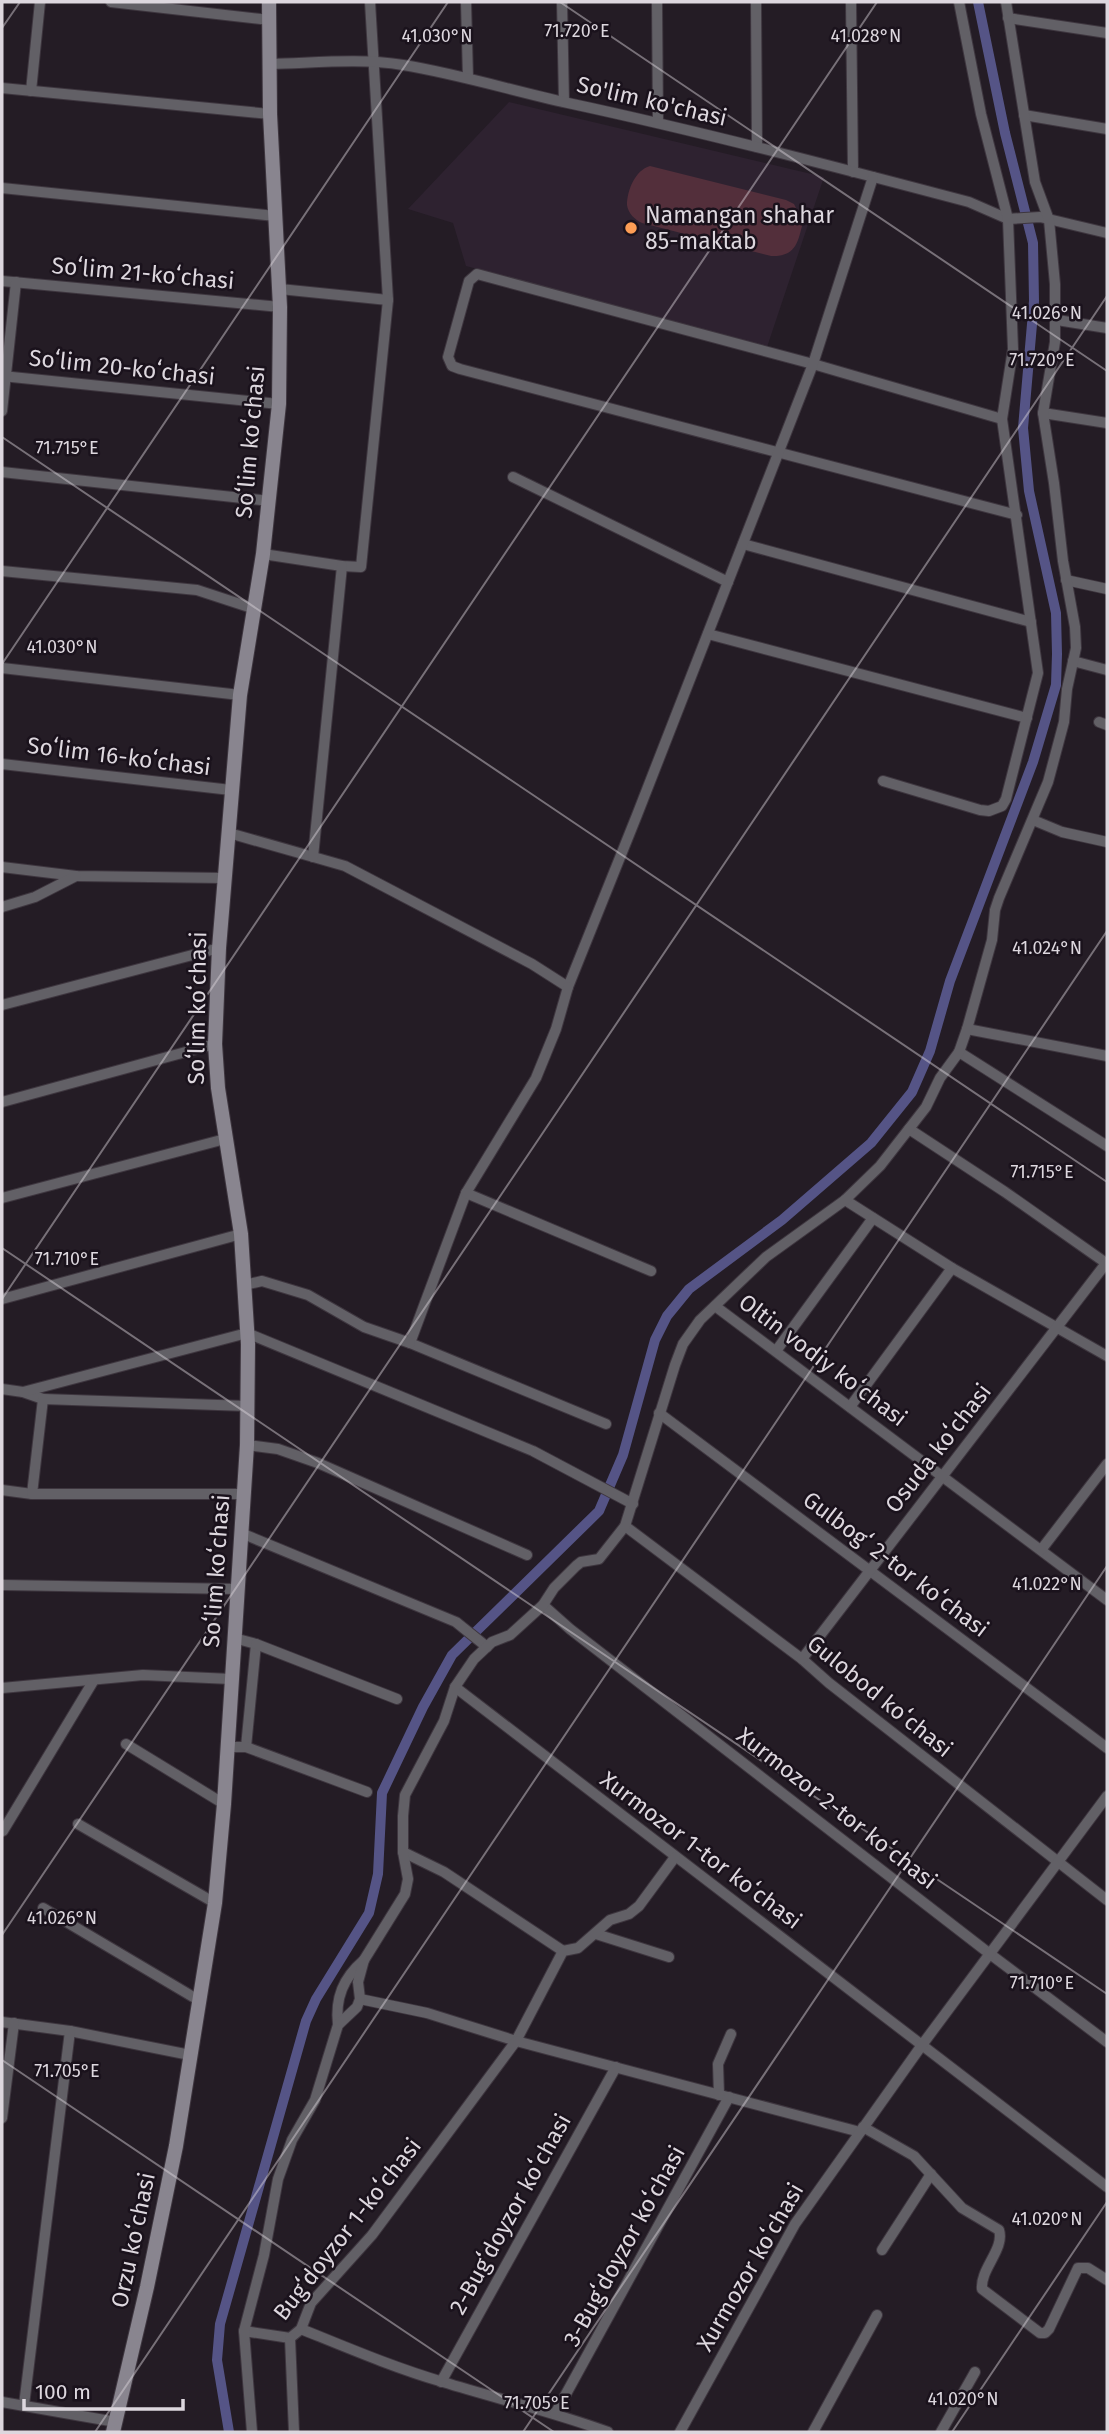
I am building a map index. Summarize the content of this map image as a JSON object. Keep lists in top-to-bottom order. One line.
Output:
{"streets":{"street":["So'lim ko'chasi","Soʻlim 21-koʻchasi","Soʻlim 20-koʻchasi","Soʻlim koʻchasi","Soʻlim 16-koʻchasi","Oltin vodiy koʻchasi","Osuda koʻchasi","Gulbogʻ 2-tor koʻchasi","Gulobod koʻchasi","Xurmozor 2-tor koʻchasi","Xurmozor 1-tor koʻchasi","2-Bugʻdoyzor koʻchasi","Bugʻdoyzor 1-koʻchasi","Orzu koʻchasi","3-Bugʻdoyzor koʻchasi","Xurmozor koʻchasi"]},"crossings":[["So'lim ko'chasi","Soʻlim koʻchasi"],["Soʻlim 21-koʻchasi","Soʻlim koʻchasi"],["Soʻlim 20-koʻchasi","Soʻlim koʻchasi"],["Soʻlim koʻchasi","Soʻlim 16-koʻchasi"],["Soʻlim koʻchasi","Orzu koʻchasi"],["Oltin vodiy koʻchasi","Osuda koʻchasi"],["Osuda koʻchasi","Gulbogʻ 2-tor koʻchasi"],["Osuda koʻchasi","Gulobod koʻchasi"],["Gulobod koʻchasi","Xurmozor koʻchasi"],["Xurmozor 2-tor koʻchasi","Xurmozor koʻchasi"],["Xurmozor 1-tor koʻchasi","Xurmozor koʻchasi"]],"places":["Namangan shahar 85-maktab"],"scale_bar":"100 m","coordinates":["71.720°E","41.030°N","41.028°N","41.026°N","71.715°E","41.024°N","71.710°E","41.022°N","71.705°E","41.020°N"]}
